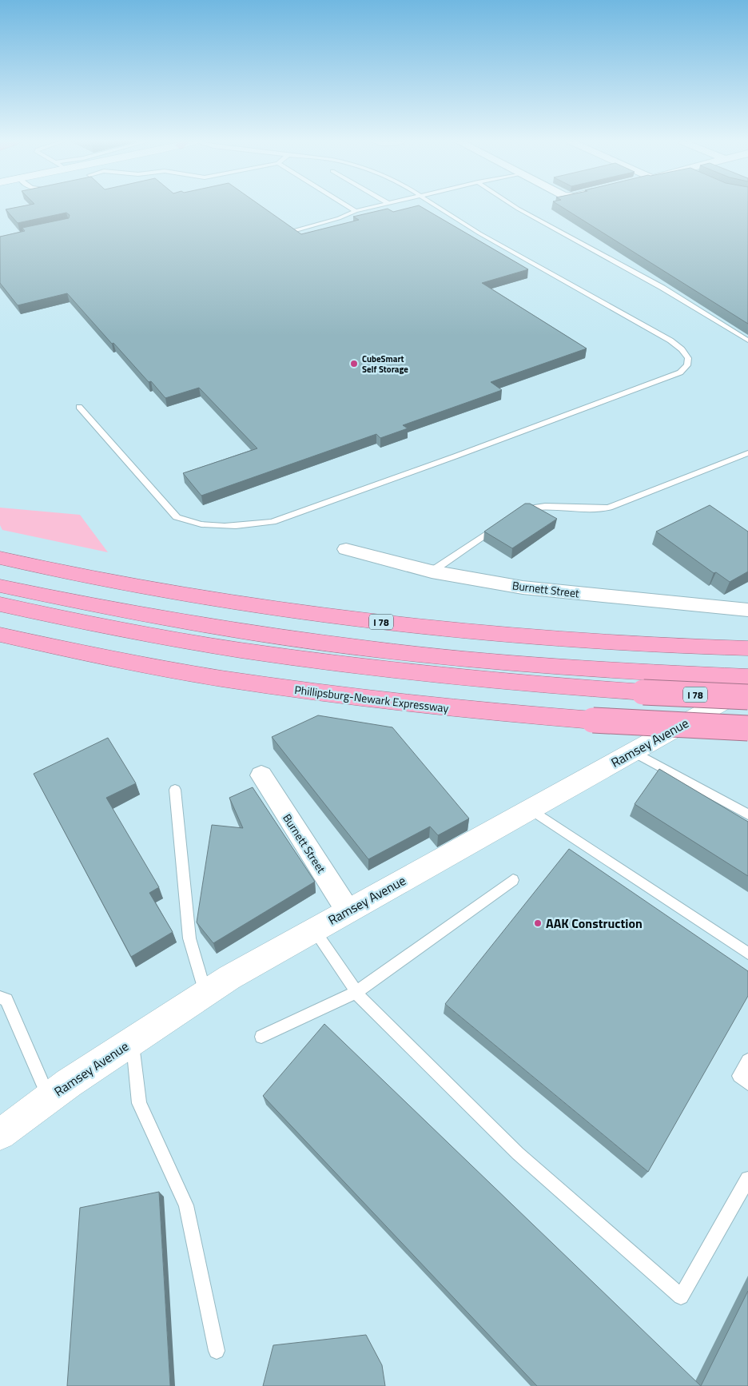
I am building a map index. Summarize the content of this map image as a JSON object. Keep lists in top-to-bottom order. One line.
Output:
{"streets":{"highway":["I 78","Phillipsburg-Newark Expressway"],"street":["Burnett Street","Ramsey Avenue"]},"crossings":[["Burnett Street","Ramsey Avenue"]],"places":["CubeSmart Self Storage","AAK Construction"]}
